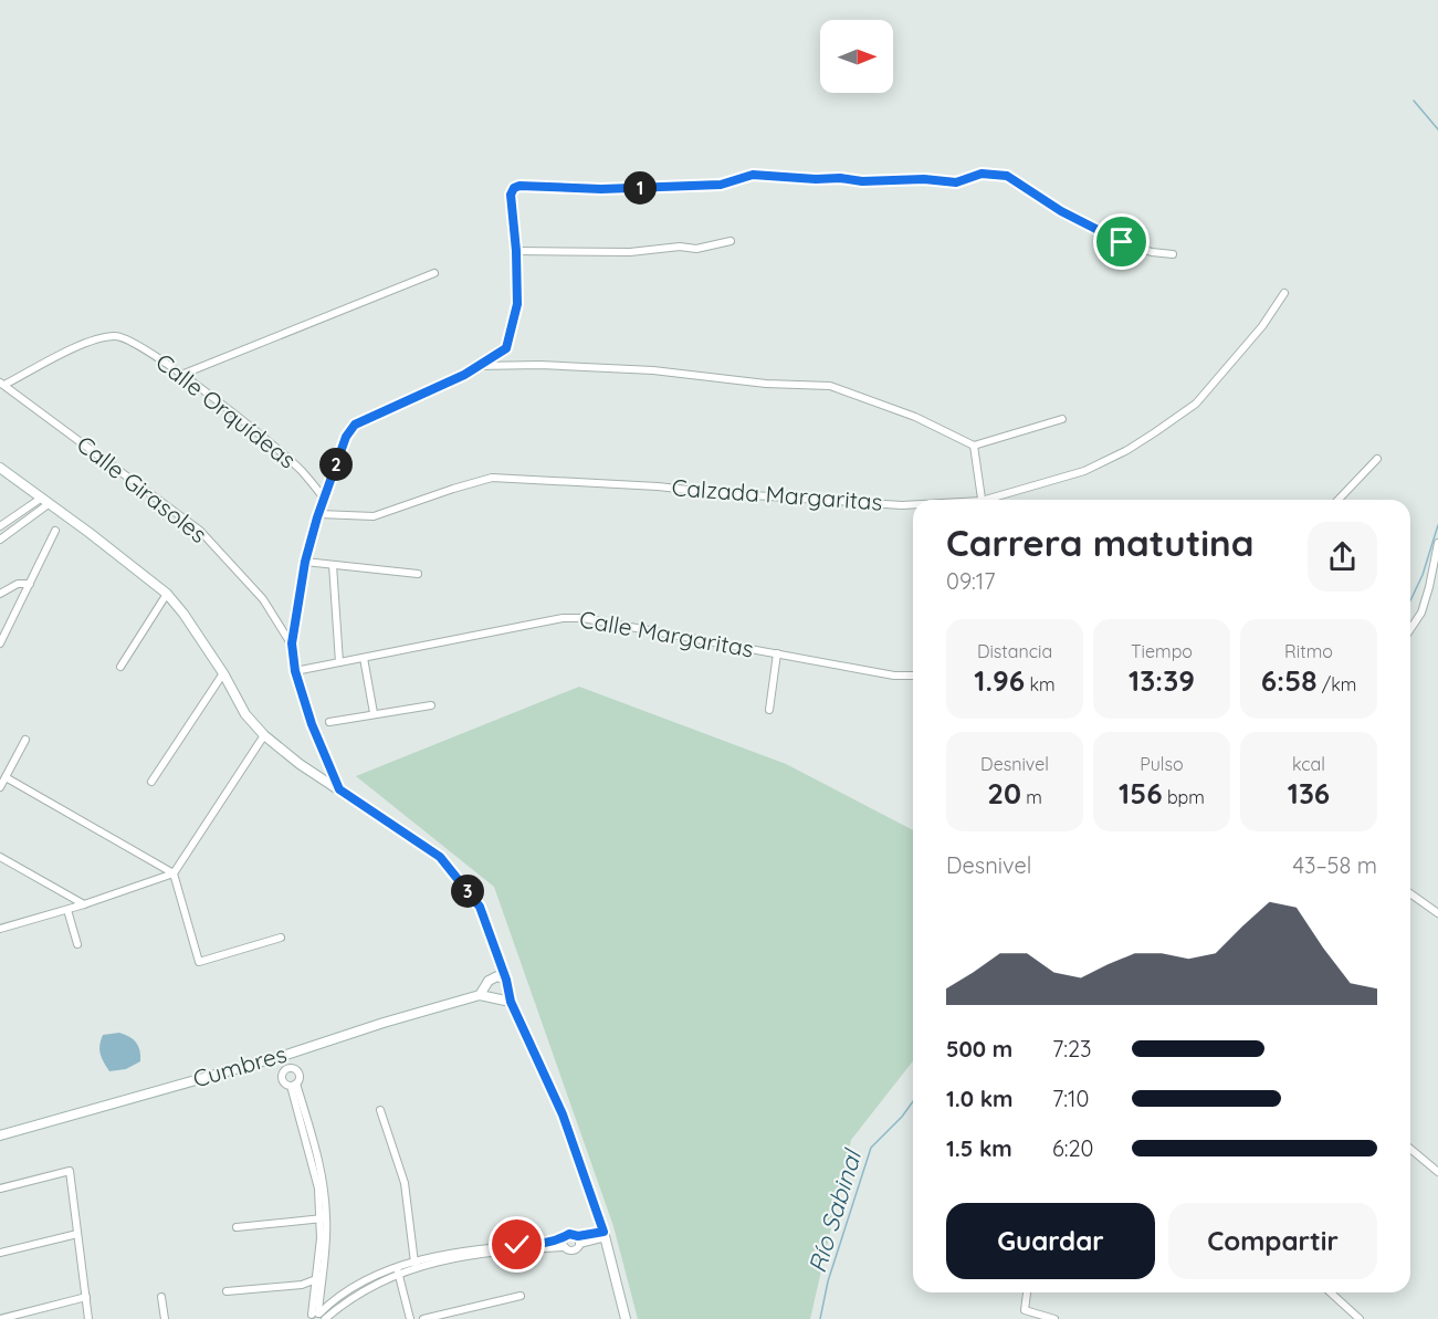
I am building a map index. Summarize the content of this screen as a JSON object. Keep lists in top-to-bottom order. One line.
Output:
{"streets":{"street":["Calle Orquídeas","Calle Girasoles","Calzada Margaritas","Calle Margaritas","Cumbres"]},"crossings":[["Calle Orquídeas","Calle Girasoles"]],"water":["Río Sabinal"],"north":"right","page":{"pins":["1","2","3"],"heading":["Carrera matutina","09:17"],"stats":[["Distancia","1.96 km"],["Tiempo","13:39"],["Ritmo","6:58 /km"],["Desnivel","20 m"],["Pulso","156 bpm"],["kcal","136"]],"chart":["Desnivel","43–58 m"],"list":[{"name":"500 m","note":"7:23"},{"name":"1.0 km","note":"7:10"},{"name":"1.5 km","note":"6:20"}],"buttons":["Guardar","Compartir"]}}
